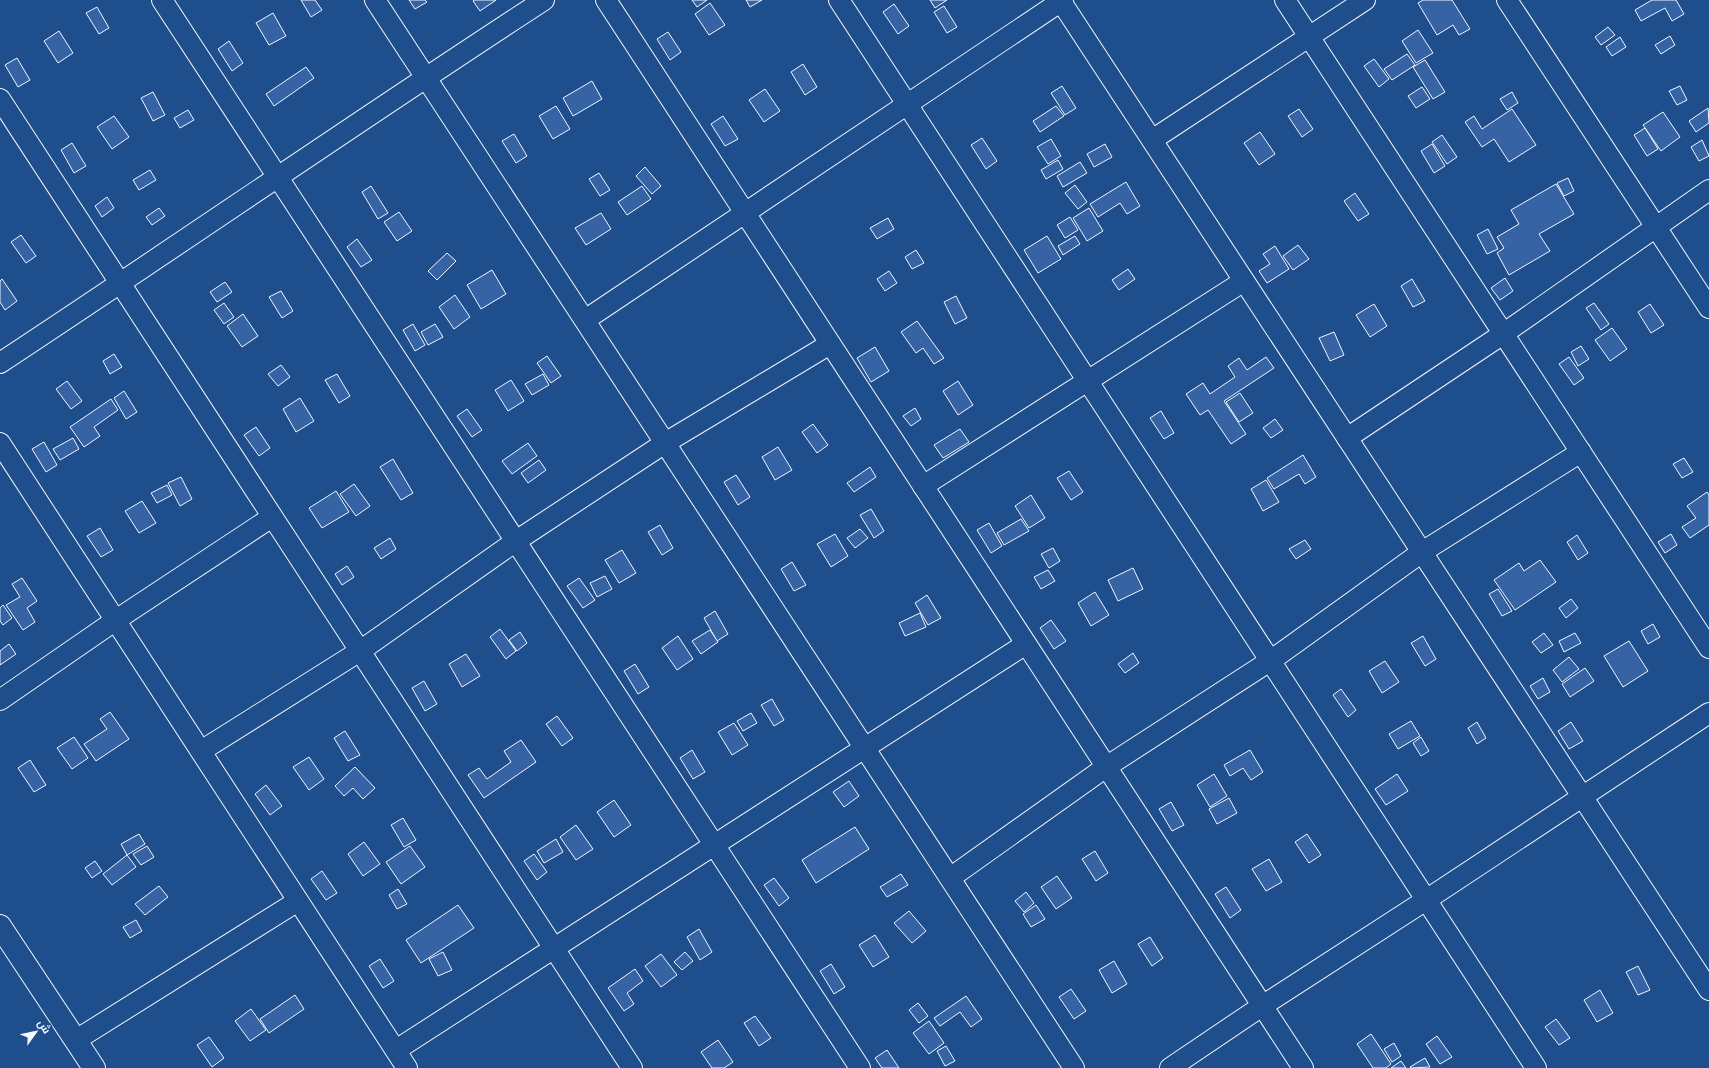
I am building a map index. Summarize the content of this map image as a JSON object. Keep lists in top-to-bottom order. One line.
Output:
{"north":"top right"}
